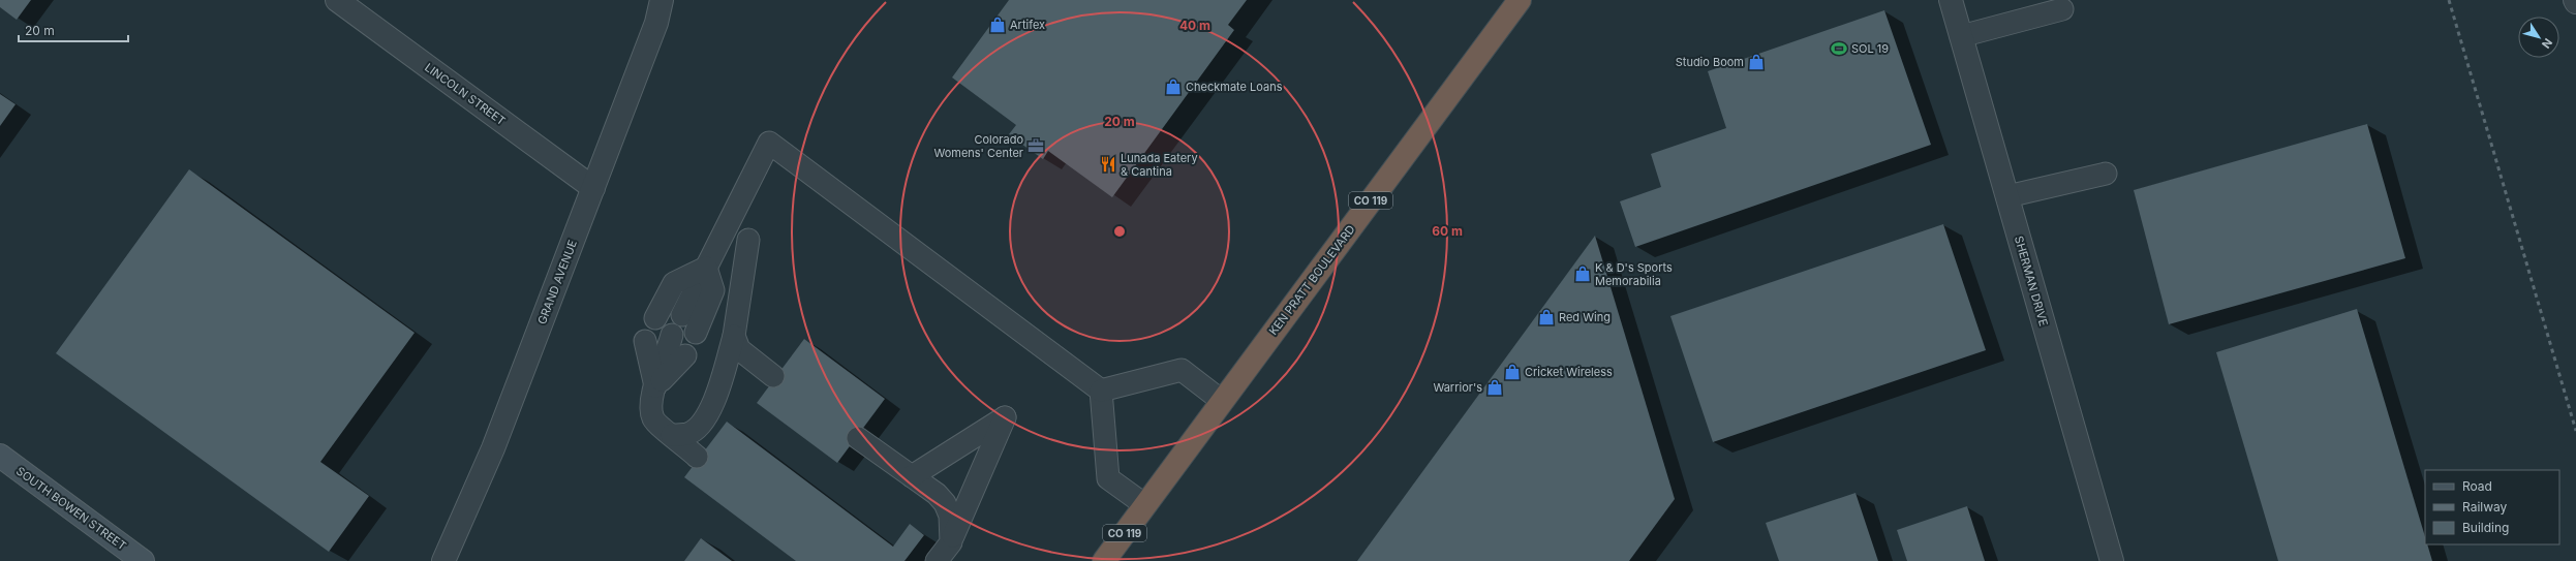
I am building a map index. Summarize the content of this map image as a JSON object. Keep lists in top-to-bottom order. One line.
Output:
{"streets":{"highway":["CO 119","KEN PRATT BOULEVARD"],"street":["LINCOLN STREET","SHERMAN DRIVE","GRAND AVENUE","SOUTH BOWEN STREET"]},"crossings":[["LINCOLN STREET","GRAND AVENUE"]],"places":{"shop":["Artifex","Studio Boom","Checkmate Loans","K & D's Sports Memorabilia","Red Wing","Cricket Wireless","Warrior's"],"sports":["SOL 19"],"office":["Colorado Womens' Center"],"restaurant":["Lunada Eatery & Cantina"]},"legend":["Road","Railway","Building"],"scale_bar":"20 m","north":"bottom right","rings":["40 m","20 m","60 m"]}
